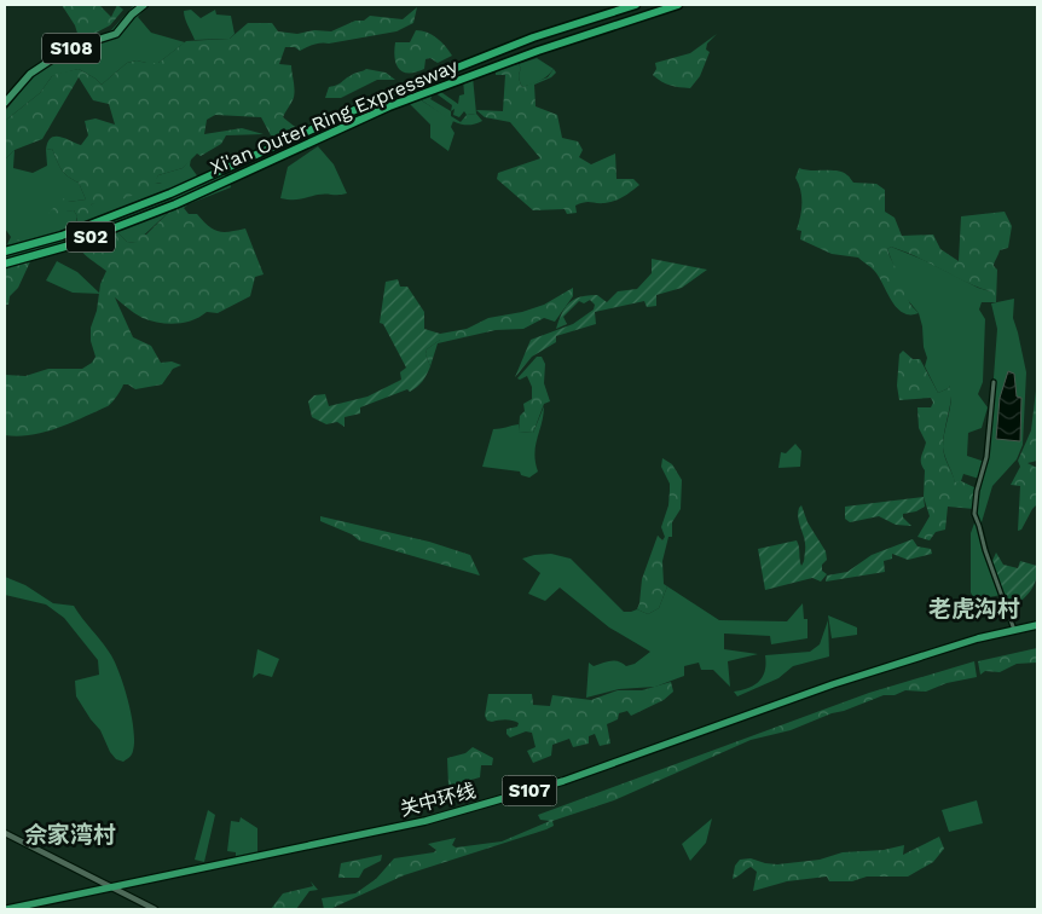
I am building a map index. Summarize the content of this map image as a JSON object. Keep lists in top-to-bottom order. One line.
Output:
{"streets":{"highway":["Xi'an Outer Ring Expressway","S02","S107","关中环线"],"main road":["S108"]},"districts":["老虎沟村","佘家湾村"]}
